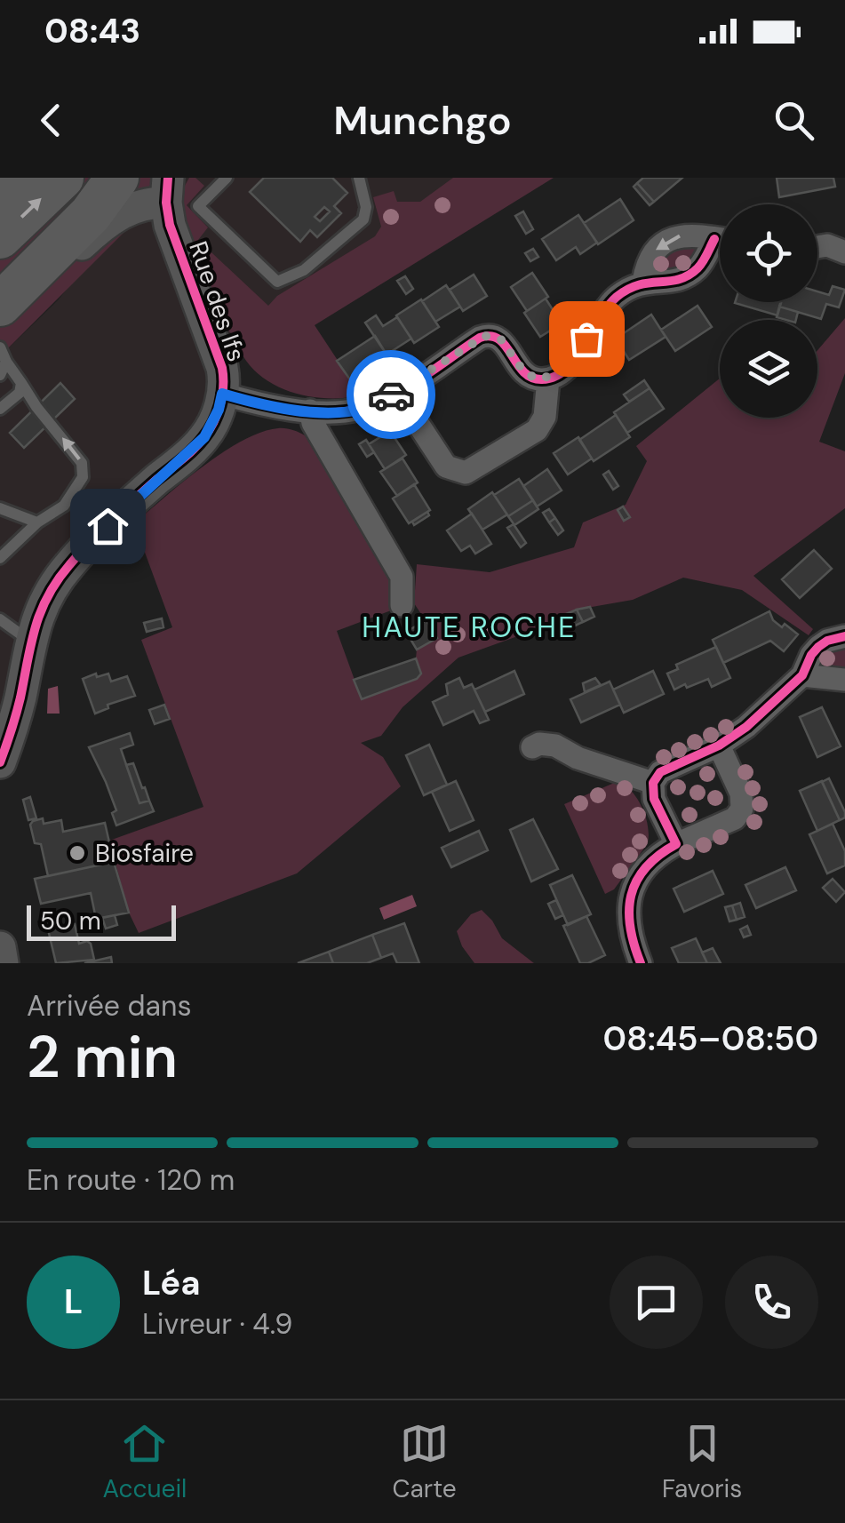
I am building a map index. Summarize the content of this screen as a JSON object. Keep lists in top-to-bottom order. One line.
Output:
{"streets":{"street":["Rue des Ifs"]},"districts":["HAUTE ROCHE"],"places":["Biosfaire"],"scale_bar":"50 m","page":{"status":"08:43","header":"Munchgo","scale":"50 m","heading":["2 min","Arrivée dans","08:45–08:50"],"panel":["Léa","Livreur · 4.9"],"bar":"En route · 120 m","round":"L","tabs":["Accueil","Carte","Favoris"]}}
